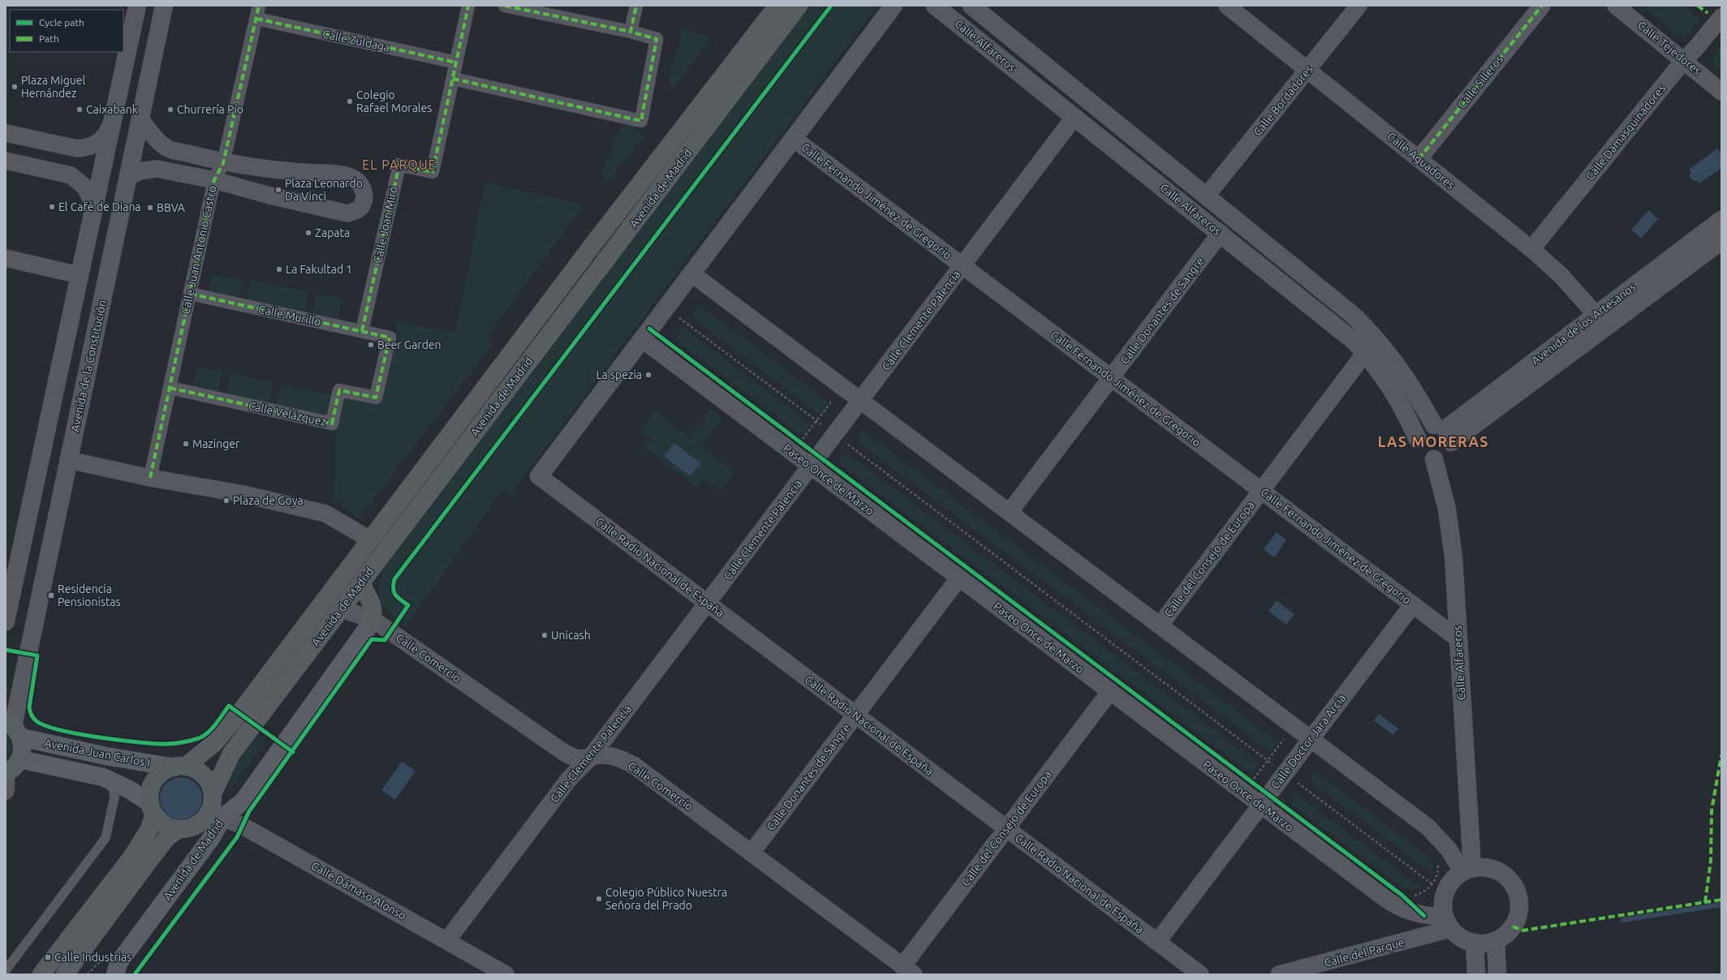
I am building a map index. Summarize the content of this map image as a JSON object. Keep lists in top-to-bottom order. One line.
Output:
{"streets":{"main road":["Avenida de Madrid","Avenida Juan Carlos I"],"street":["Calle Zuldaga","Calle Alfareros","Calle Tejedores","Calle Silleros","Calle Bordadores","Calle Damasquinadores","Calle Aguadores","Calle Fernando Jiménez de Gregorio","Calle Joan Miró","Calle Juan Antonio Castro","Calle Donantes de Sangre","Calle Murillo","Calle Clemente Palencia","Avenida de los Artesanos","Avenida de la Constitución","Calle Velázquez","Paseo Once de Marzo","Calle del Consejo de Europa","Calle Radio Nacional de España","Calle Comercio","Calle Doctor Jara Arcia","Calle Dámaso Alonso","Calle del Parque"]},"crossings":[["Calle Zuldaga","Calle Joan Miró"],["Calle Zuldaga","Calle Juan Antonio Castro"],["Calle Alfareros","Calle Bordadores"],["Calle Alfareros","Calle Fernando Jiménez de Gregorio"],["Calle Alfareros","Calle Donantes de Sangre"],["Calle Alfareros","Calle Clemente Palencia"],["Calle Alfareros","Avenida de los Artesanos"],["Calle Alfareros","Paseo Once de Marzo"],["Calle Alfareros","Calle del Consejo de Europa"],["Calle Alfareros","Calle del Parque"],["Calle Tejedores","Calle Damasquinadores"],["Calle Silleros","Calle Aguadores"],["Calle Bordadores","Calle Aguadores"],["Calle Damasquinadores","Calle Aguadores"],["Calle Aguadores","Avenida de los Artesanos"],["Avenida de Madrid","Calle Comercio"],["Avenida de Madrid","Avenida Juan Carlos I"],["Avenida de Madrid","Calle Dámaso Alonso"],["Calle Fernando Jiménez de Gregorio","Calle Donantes de Sangre"],["Calle Fernando Jiménez de Gregorio","Calle Clemente Palencia"],["Calle Fernando Jiménez de Gregorio","Calle del Consejo de Europa"],["Calle Fernando Jiménez de Gregorio","Calle Doctor Jara Arcia"],["Calle Joan Miró","Calle Murillo"],["Calle Juan Antonio Castro","Calle Murillo"],["Calle Juan Antonio Castro","Calle Velázquez"],["Calle Donantes de Sangre","Paseo Once de Marzo"],["Calle Donantes de Sangre","Calle Radio Nacional de España"],["Calle Donantes de Sangre","Calle Comercio"],["Calle Murillo","Calle Velázquez"],["Calle Clemente Palencia","Paseo Once de Marzo"],["Calle Clemente Palencia","Calle Radio Nacional de España"],["Calle Clemente Palencia","Calle Comercio"],["Calle Clemente Palencia","Calle Dámaso Alonso"],["Avenida de la Constitución","Avenida Juan Carlos I"],["Paseo Once de Marzo","Calle del Consejo de Europa"],["Paseo Once de Marzo","Calle Doctor Jara Arcia"],["Paseo Once de Marzo","Calle del Parque"],["Calle del Consejo de Europa","Calle Radio Nacional de España"],["Calle del Consejo de Europa","Calle Comercio"],["Calle Radio Nacional de España","Calle Doctor Jara Arcia"],["Avenida Juan Carlos I","Calle Dámaso Alonso"]],"districts":["EL PARQUE","LAS MORERAS"],"places":{"other":["Plaza Miguel Hernández","Colegio Rafael Morales","Caixabank","Churrería Pío","Plaza Leonardo Da Vinci","El Café de Diana","BBVA","Zapata","La Fakultad 1","Beer Garden","La spezia","Mazinger","Plaza de Goya","Unicash","Colegio Público Nuestra Señora del Prado"],"transit":["Residencia Pensionistas","Calle Industrias"]},"legend":["Cycle path","Path"]}
